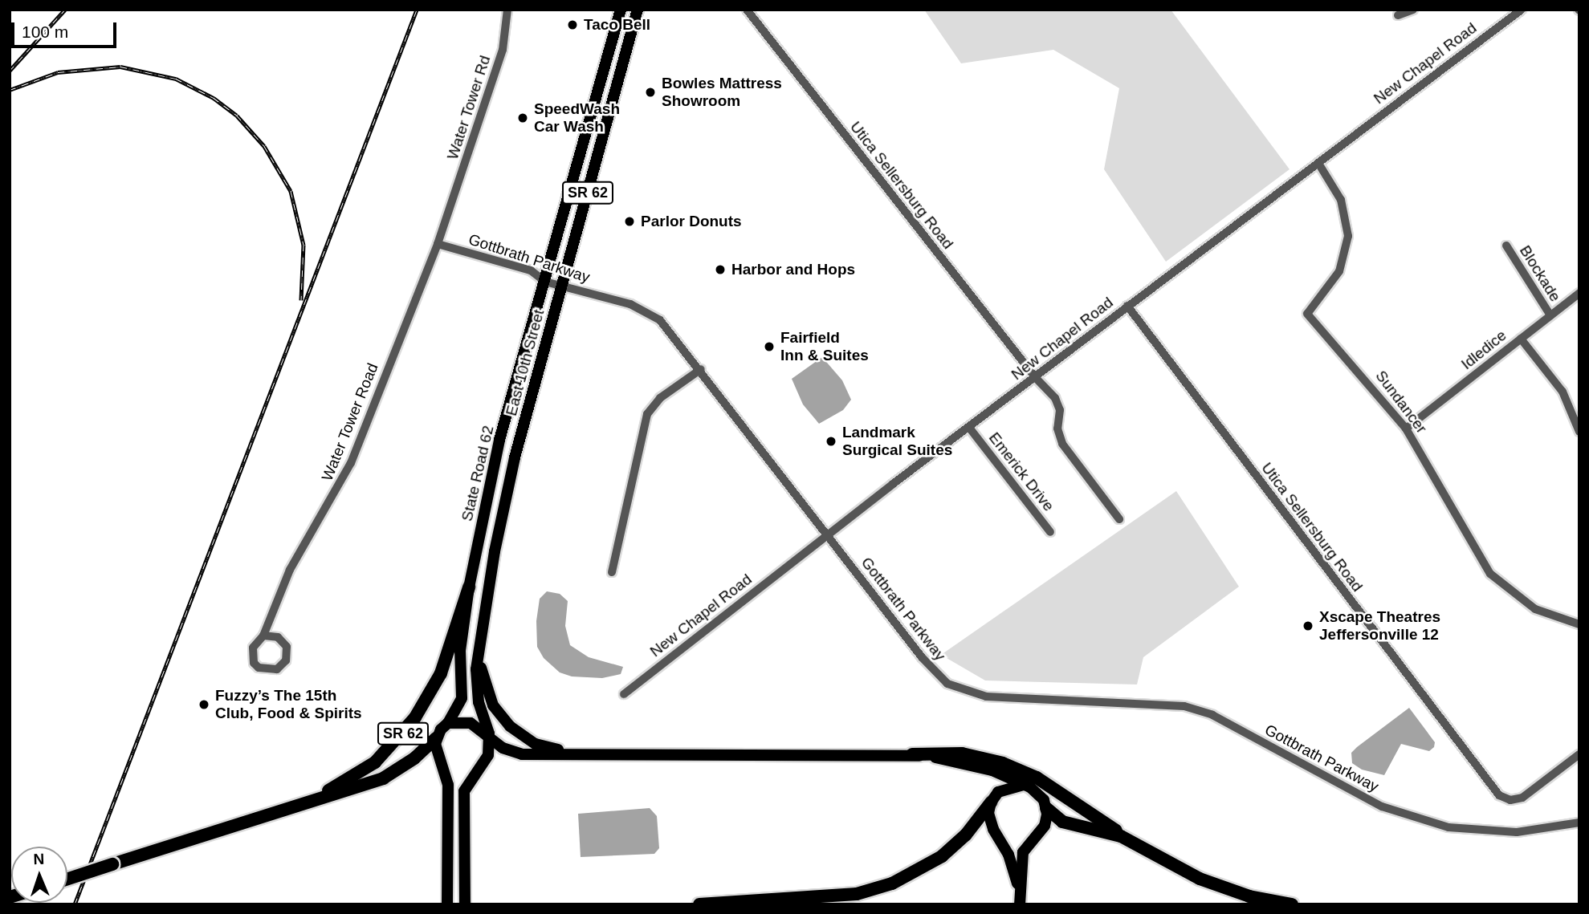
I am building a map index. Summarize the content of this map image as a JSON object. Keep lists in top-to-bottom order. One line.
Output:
{"streets":{"highway":["SR 62"],"main road":["East 10th Street","State Road 62"],"street":["New Chapel Road","Water Tower Rd","Utica Sellersburg Road","Gottbrath Parkway","Blockade","Idledice","Sundancer","Water Tower Road","Emerick Drive"]},"crossings":[["New Chapel Road","Utica Sellersburg Road"],["New Chapel Road","Gottbrath Parkway"],["New Chapel Road","Sundancer"],["New Chapel Road","Emerick Drive"],["Water Tower Rd","Water Tower Road"],["SR 62","State Road 62"],["Gottbrath Parkway","East 10th Street"],["Gottbrath Parkway","Water Tower Road"],["Gottbrath Parkway","State Road 62"],["Blockade","Idledice"],["Idledice","Sundancer"]],"places":["Taco Bell","Bowles Mattress Showroom","SpeedWash Car Wash","Parlor Donuts","Harbor and Hops","Fairfield Inn & Suites","Landmark Surgical Suites","Xscape Theatres Jeffersonville 12","Fuzzy’s The 15th Club, Food & Spirits"],"scale_bar":"100 m","north":"top"}
